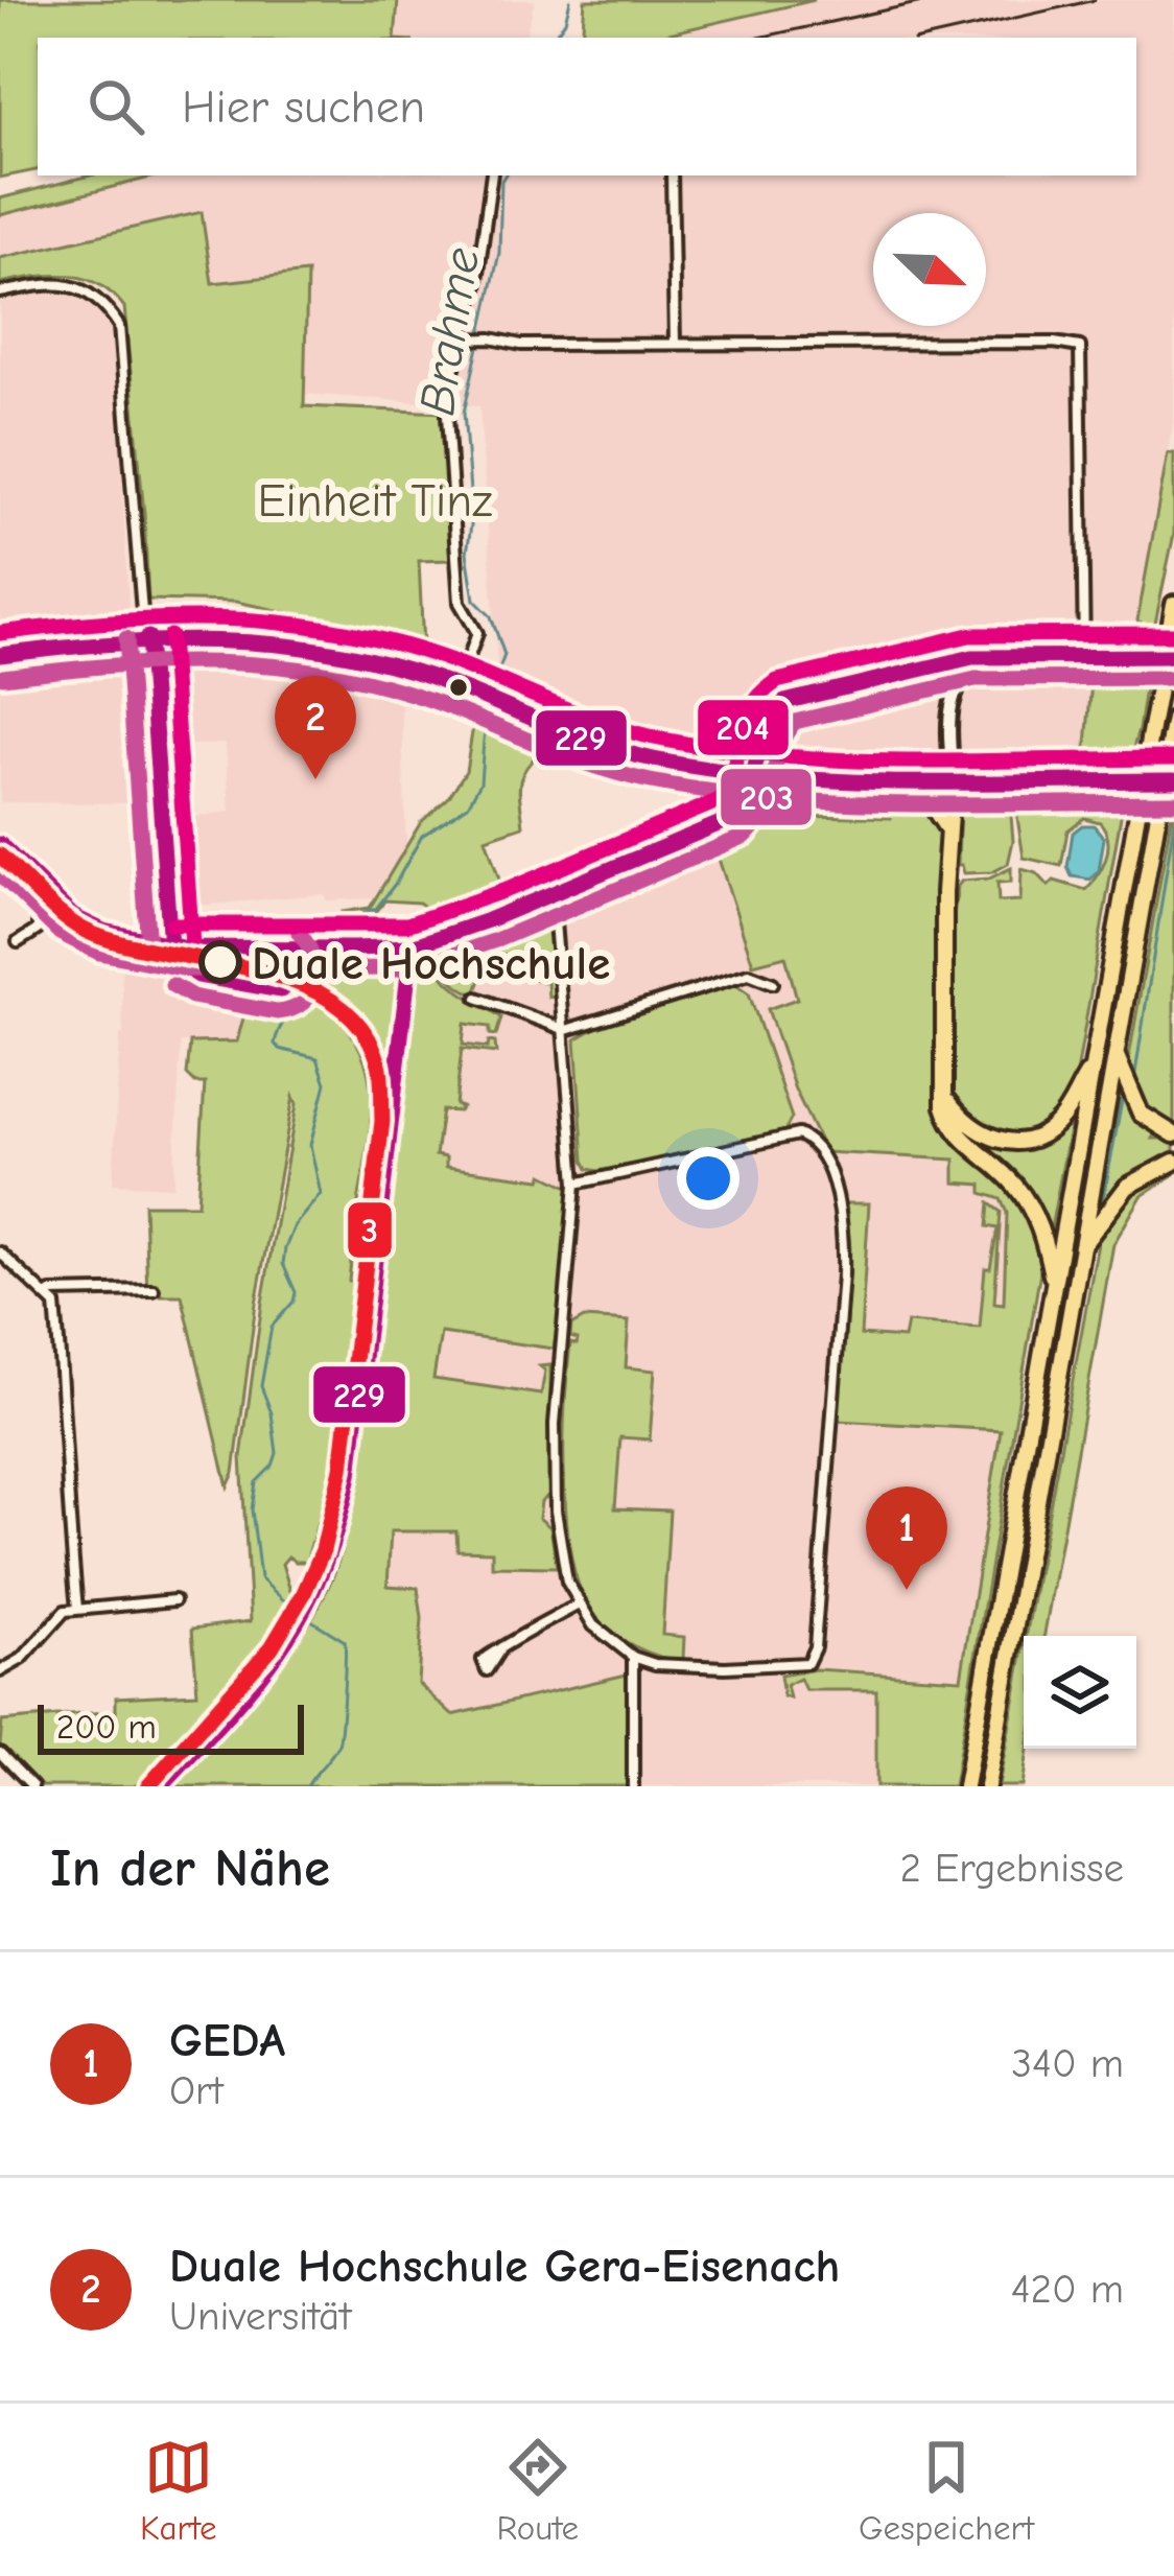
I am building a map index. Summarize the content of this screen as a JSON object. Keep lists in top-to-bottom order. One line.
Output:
{"water":["Brahme"],"parks":["Einheit Tinz"],"places":["Duale Hochschule"],"lines":["transit line 204","transit line 229","transit line 203","transit line 3"],"scale_bar":"200 m","north":"bottom right","page":{"search":"Hier suchen","pins":["2","1"],"scale":"200 m","heading":["In der Nähe","2 Ergebnisse"],"list":[{"mark":"1","name":"GEDA","note":"Ort","value":"340 m"},{"mark":"2","name":"Duale Hochschule Gera-Eisenach","note":"Universität","value":"420 m"}],"nav":["Karte","Route","Gespeichert"]}}
